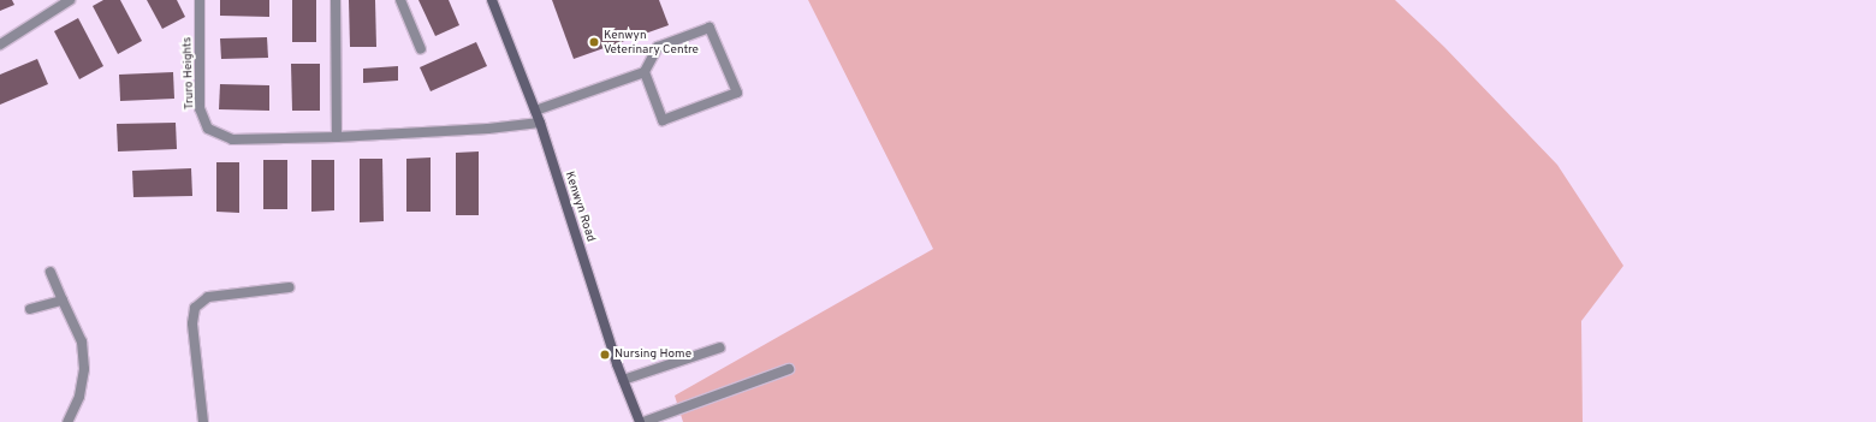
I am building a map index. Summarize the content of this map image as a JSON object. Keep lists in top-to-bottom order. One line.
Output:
{"streets":{"main road":["Kenwyn Road"],"street":["Truro Heights"]},"crossings":[["Truro Heights","Kenwyn Road"]],"places":["Kenwyn Veterinary Centre","Nursing Home"]}
